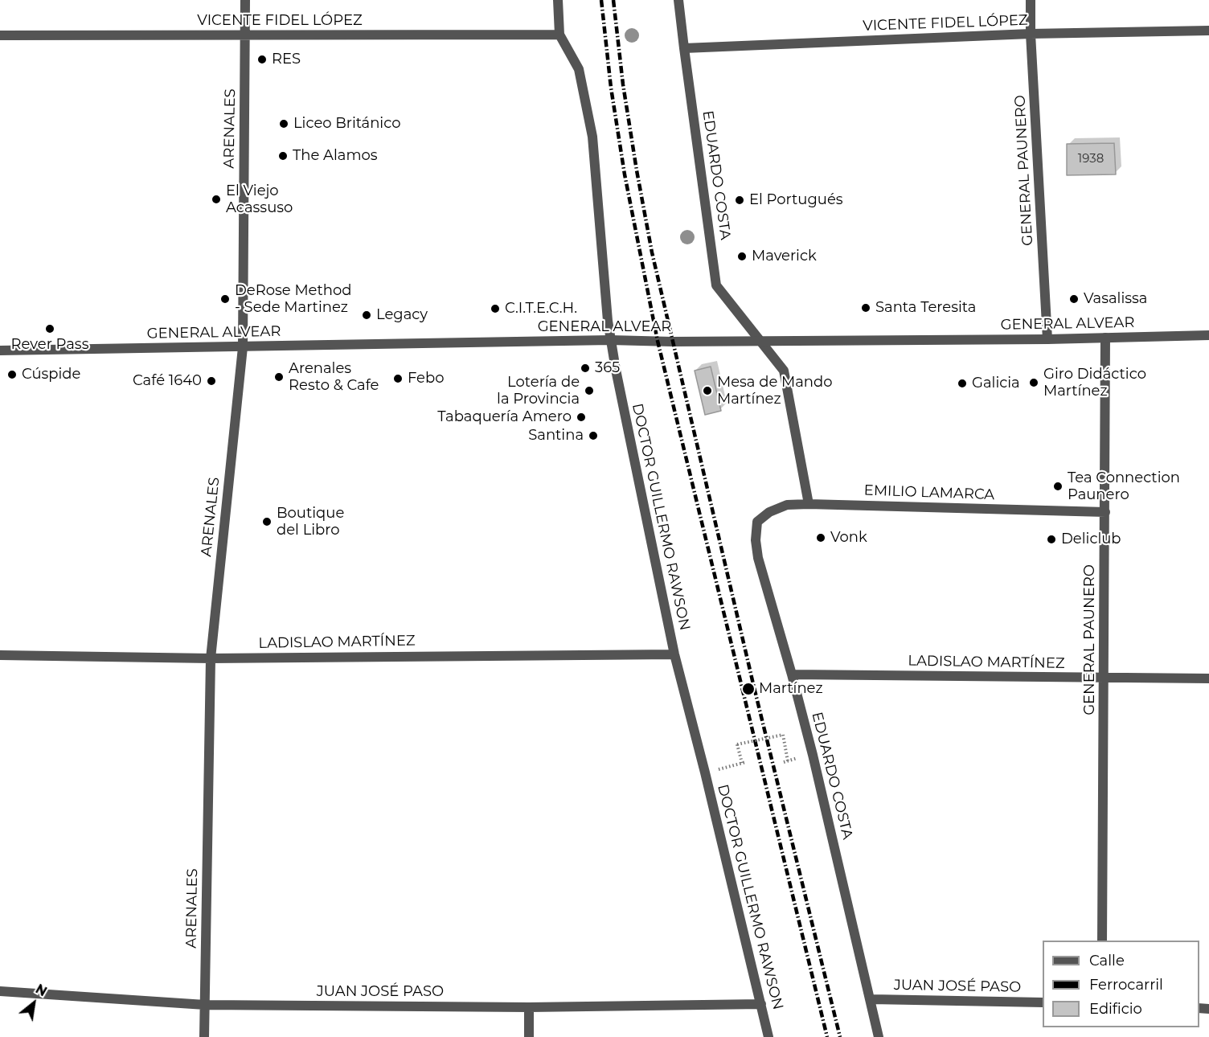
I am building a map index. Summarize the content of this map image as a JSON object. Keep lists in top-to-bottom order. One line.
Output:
{"streets":{"street":["VICENTE FIDEL LÓPEZ","ARENALES","GENERAL PAUNERO","EDUARDO COSTA","GENERAL ALVEAR","EMILIO LAMARCA","DOCTOR GUILLERMO RAWSON","LADISLAO MARTÍNEZ","JUAN JOSÉ PASO"]},"crossings":[["VICENTE FIDEL LÓPEZ","ARENALES"],["VICENTE FIDEL LÓPEZ","GENERAL PAUNERO"],["VICENTE FIDEL LÓPEZ","EDUARDO COSTA"],["VICENTE FIDEL LÓPEZ","DOCTOR GUILLERMO RAWSON"],["ARENALES","GENERAL ALVEAR"],["ARENALES","LADISLAO MARTÍNEZ"],["ARENALES","JUAN JOSÉ PASO"],["GENERAL PAUNERO","GENERAL ALVEAR"],["GENERAL PAUNERO","EMILIO LAMARCA"],["GENERAL PAUNERO","LADISLAO MARTÍNEZ"],["EDUARDO COSTA","GENERAL ALVEAR"],["EDUARDO COSTA","EMILIO LAMARCA"],["EDUARDO COSTA","LADISLAO MARTÍNEZ"],["EDUARDO COSTA","JUAN JOSÉ PASO"],["GENERAL ALVEAR","DOCTOR GUILLERMO RAWSON"],["DOCTOR GUILLERMO RAWSON","LADISLAO MARTÍNEZ"],["DOCTOR GUILLERMO RAWSON","JUAN JOSÉ PASO"]],"places":["RES","Liceo Británico","The Alamos","El Viejo Acassuso","El Portugués","Maverick","DeRose Method - Sede Martinez","Vasalissa","Santa Teresita","C.I.T.E.C.H.","Legacy","Rever Pass","365","Cúspide","Arenales Resto & Cafe","Febo","Café 1640","Giro Didáctico Martínez","Galicia","Lotería de la Provincia","Mesa de Mando Martínez","Tabaquería Amero","Santina","Tea Connection Paunero","Boutique del Libro","Vonk","Deliclub","Martínez"],"house_numbers":["1938"],"legend":["Calle","Ferrocarril","Edificio"],"north":"top right"}
